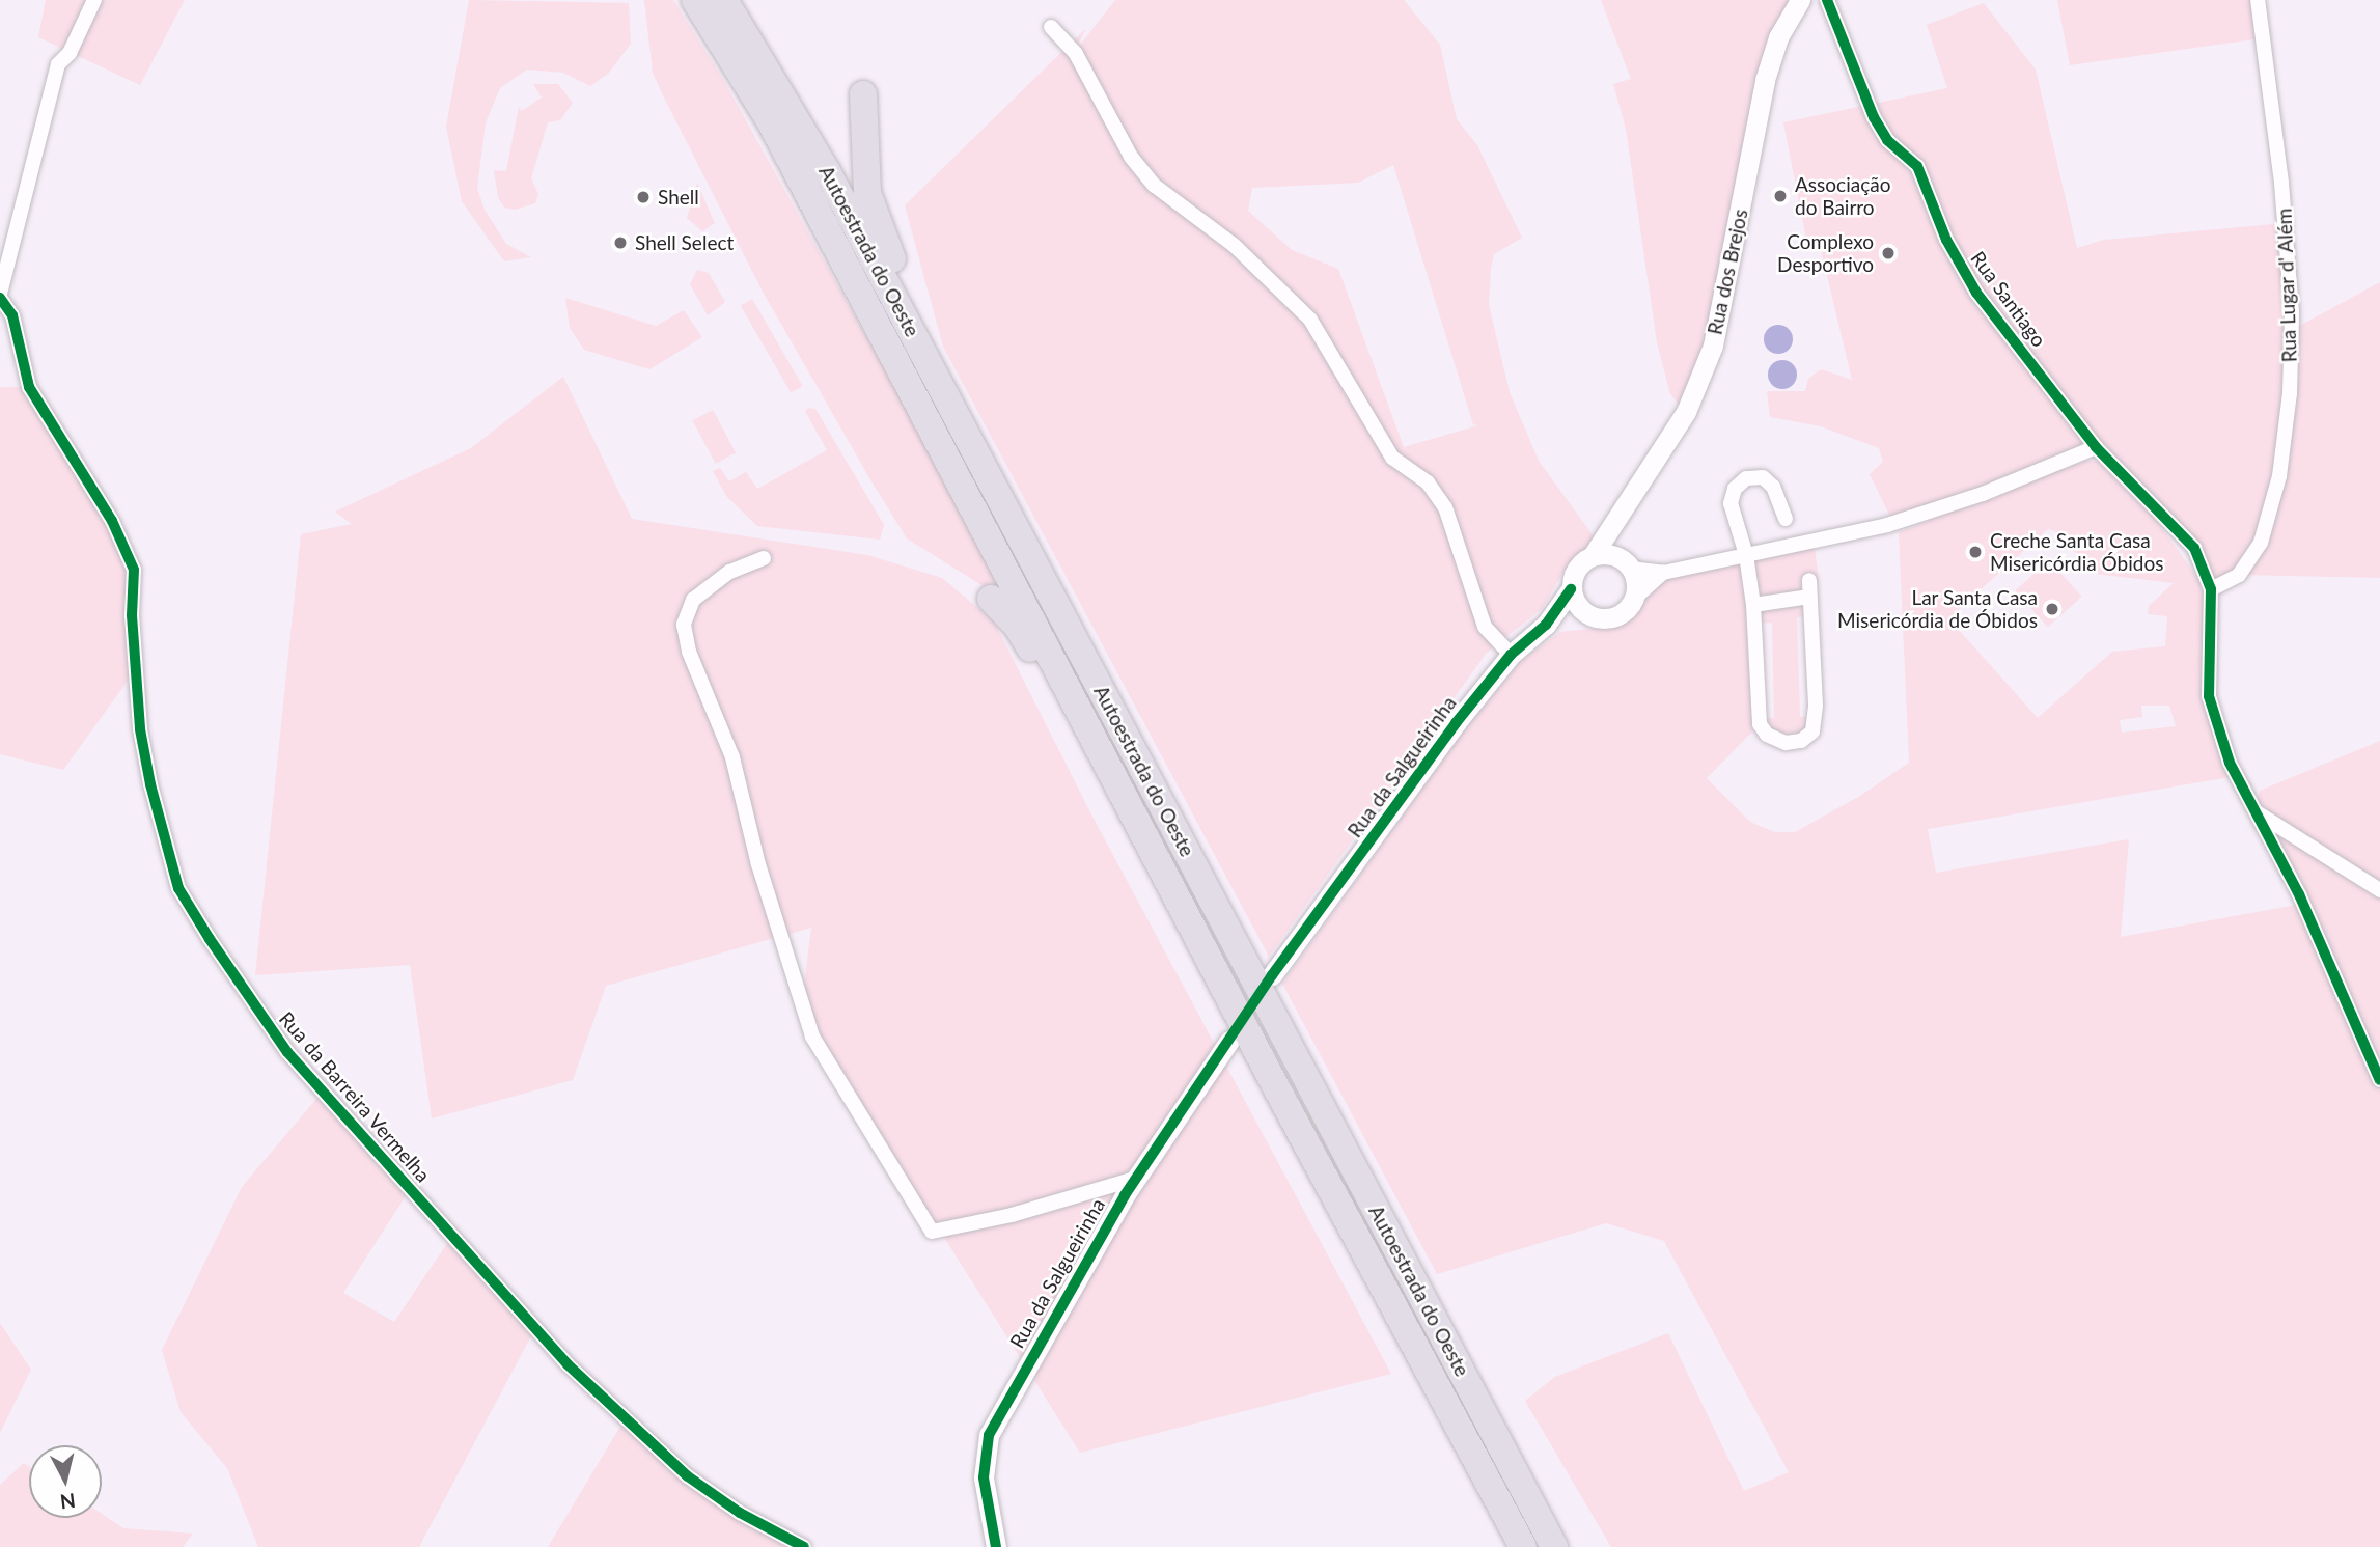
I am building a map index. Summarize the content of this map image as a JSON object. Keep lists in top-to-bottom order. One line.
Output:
{"streets":{"highway":["Autoestrada do Oeste"],"street":["Rua dos Brejos","Rua Lugar d' Além","Rua Santiago","Rua da Salgueirinha","Rua da Barreira Vermelha"]},"crossings":[["Rua dos Brejos","Rua da Salgueirinha"],["Rua Lugar d' Além","Rua Santiago"]],"places":["Associação do Bairro","Shell","Shell Select","Complexo Desportivo","Creche Santa Casa Misericórdia Óbidos","Lar Santa Casa Misericórdia de Óbidos"],"north":"bottom"}
